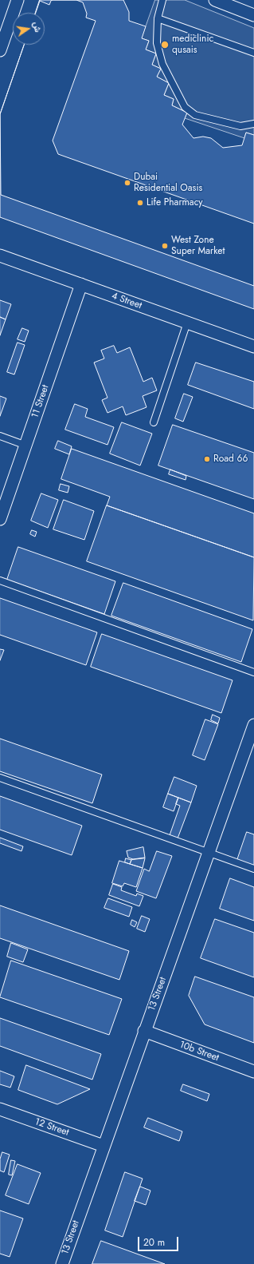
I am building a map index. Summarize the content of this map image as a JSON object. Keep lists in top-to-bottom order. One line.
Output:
{"streets":{"street":["4 Street","11 Street","13 Street","10b Street","12 Street"]},"crossings":[["4 Street","11 Street"],["13 Street","10b Street"],["13 Street","12 Street"]],"places":["mediclinic qusais","Dubai Residential Oasis","Life Pharmacy","West Zone Super Market","Road 66"],"scale_bar":"20 m","north":"right"}
